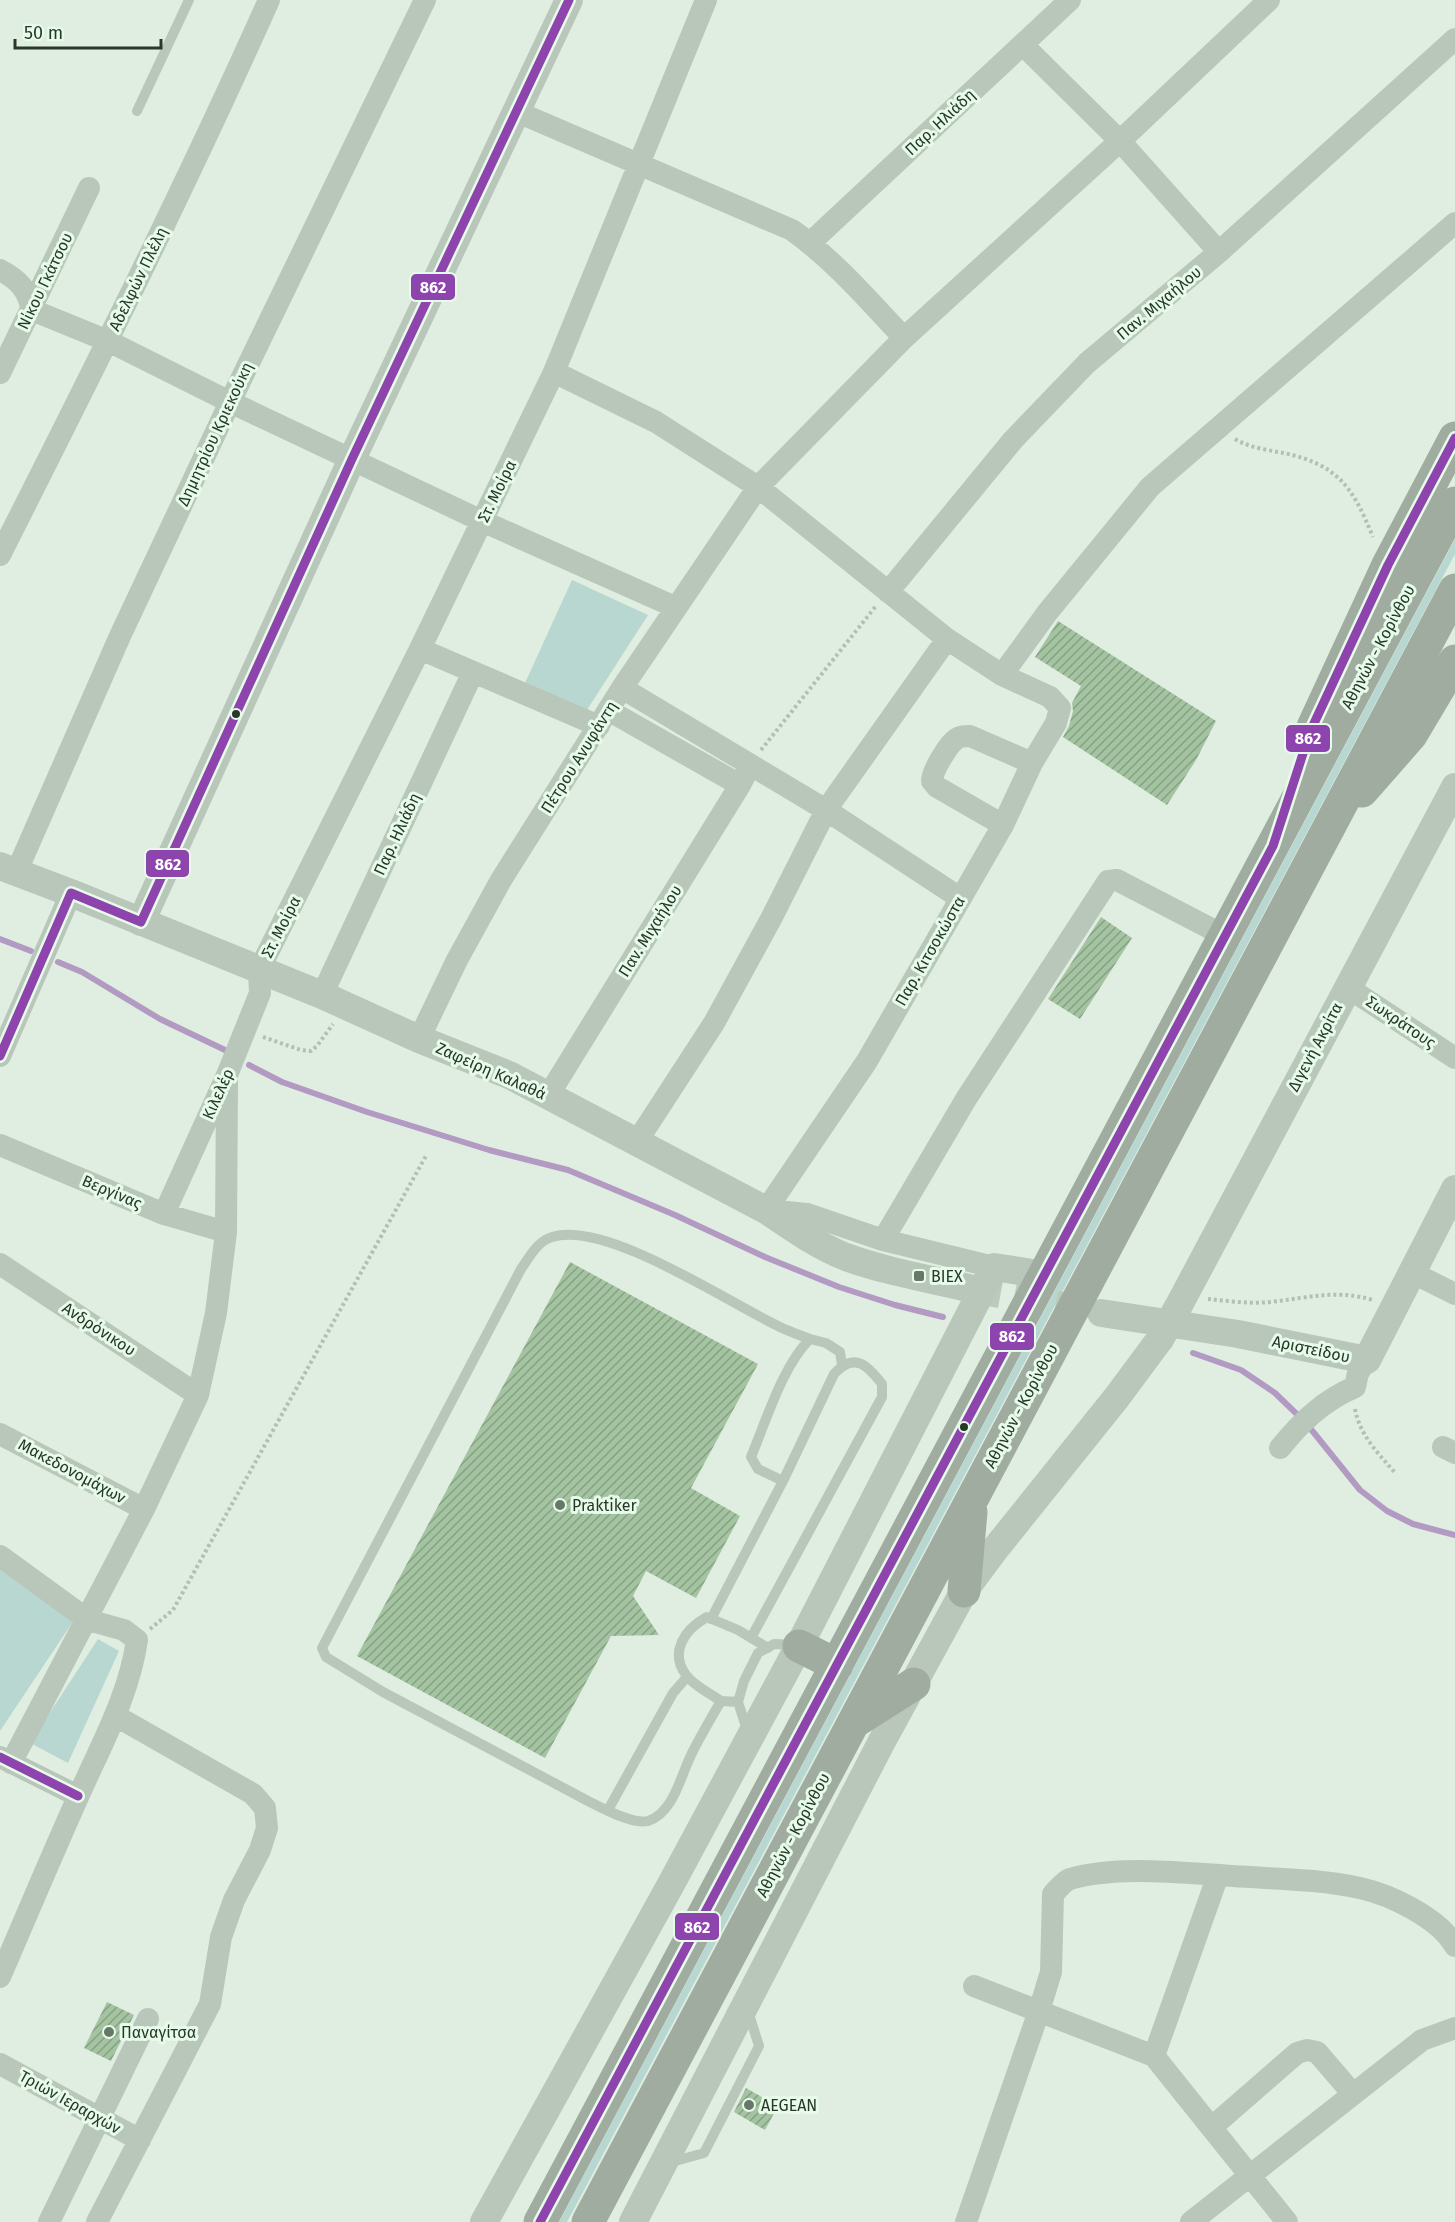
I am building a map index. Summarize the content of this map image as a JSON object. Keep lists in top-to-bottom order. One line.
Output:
{"streets":{"highway":["Αθηνών - Κορίνθου"],"street":["Παρ. Ηλιάδη","Αδελφών Πλέλη","Νίκου Γκάτσου","Παν. Μιχαήλου","Δημητρίου Κριεκούκη","Στ. Μοίρα","Πέτρου Ανυφάντη","Παρ. Κιτσοκώστα","Σωκράτους","Διγενή Ακρίτα","Ζαφείρη Καλαθά","Κιλελέρ","Βεργίνας","Ανδρόνικου","Αριστείδου","Μακεδονομάχων","Τριών Ιεραρχών"]},"crossings":[["Παρ. Ηλιάδη","Ζαφείρη Καλαθά"],["Παν. Μιχαήλου","Ζαφείρη Καλαθά"],["Δημητρίου Κριεκούκη","Ζαφείρη Καλαθά"],["Στ. Μοίρα","Ζαφείρη Καλαθά"],["Στ. Μοίρα","Κιλελέρ"],["Πέτρου Ανυφάντη","Ζαφείρη Καλαθά"],["Παρ. Κιτσοκώστα","Ζαφείρη Καλαθά"],["Σωκράτους","Διγενή Ακρίτα"],["Ζαφείρη Καλαθά","Κιλελέρ"],["Κιλελέρ","Βεργίνας"]],"places":{"transit":["ΒΙΕΧ"],"other":["Praktiker","Παναγίτσα","AEGEAN"]},"lines":["transit line 862"],"scale_bar":"50 m"}
